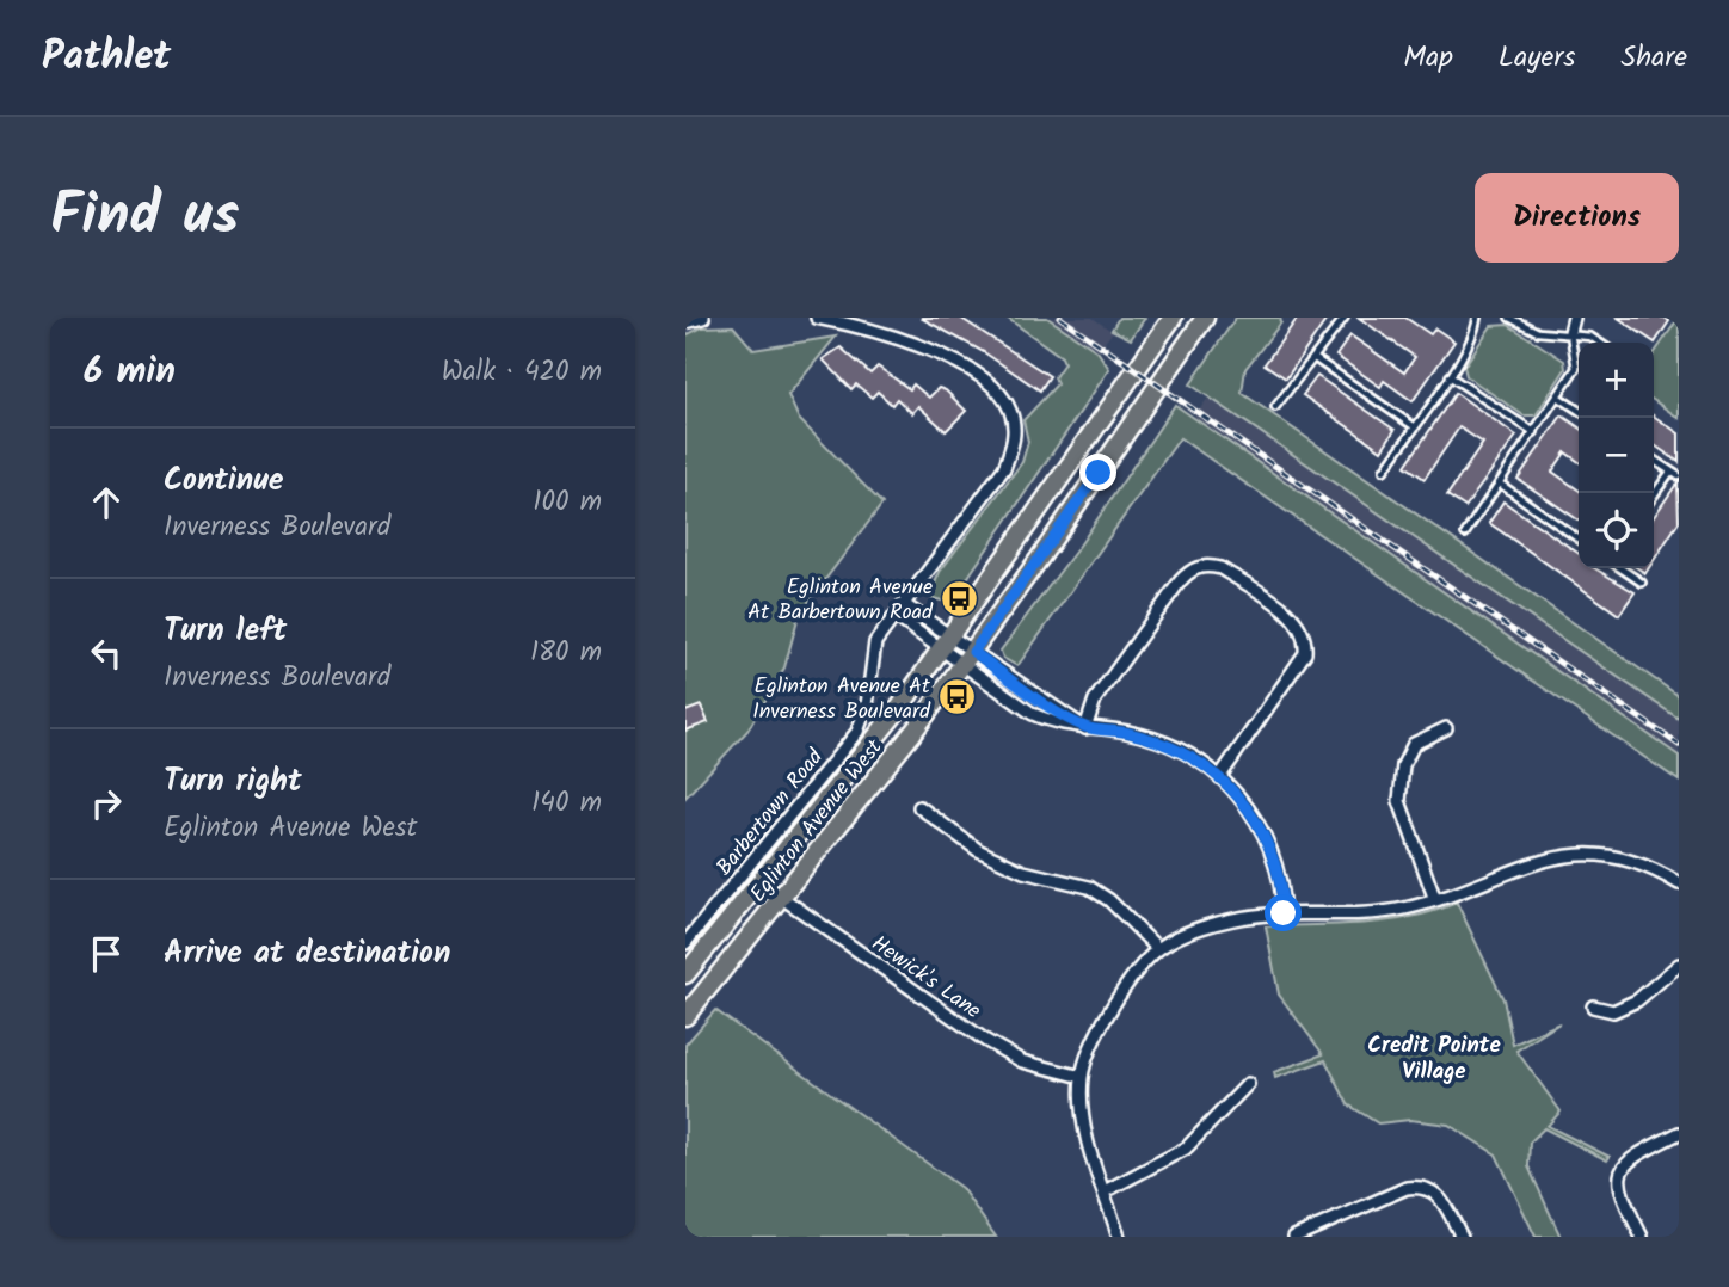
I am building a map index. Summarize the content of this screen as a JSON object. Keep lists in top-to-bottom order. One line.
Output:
{"streets":{"main road":["Eglinton Avenue West"],"street":["Barbertown Road","Hewick's Lane"]},"crossings":[["Eglinton Avenue West","Hewick's Lane"]],"districts":["Credit Pointe Village"],"places":{"bus stop":["Eglinton Avenue At Barbertown Road","Eglinton Avenue At Inverness Boulevard"]},"page":{"header":"Pathlet","nav":["Map","Layers","Share"],"title":"Find us","buttons":"Directions","heading":["6 min","Walk · 420 m"],"map_buttons":["+","−"],"list":[["Continue","Inverness Boulevard","100 m"],["Turn left","Inverness Boulevard","180 m"],["Turn right","Eglinton Avenue West","140 m"],"Arrive at destination"]}}
